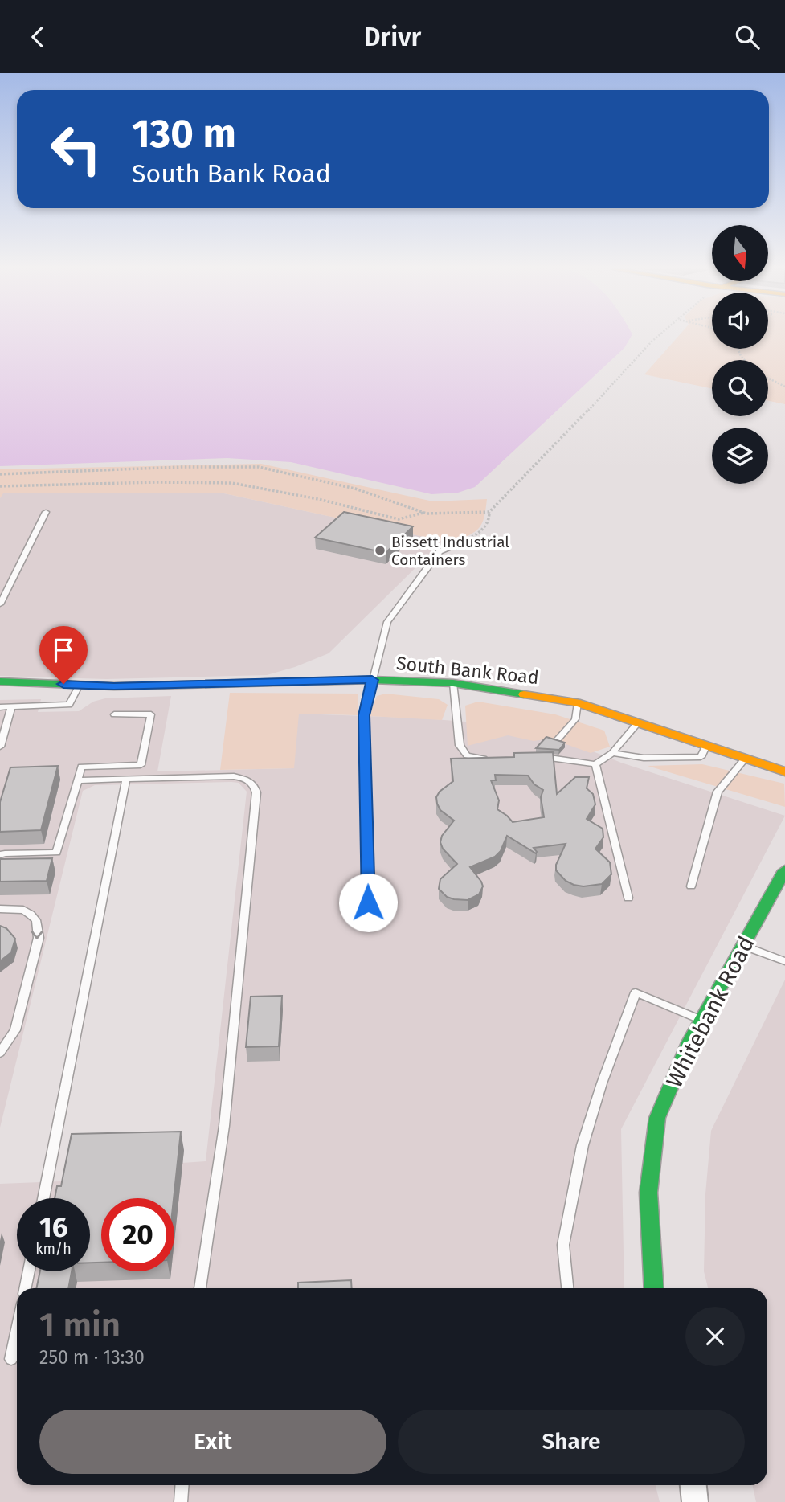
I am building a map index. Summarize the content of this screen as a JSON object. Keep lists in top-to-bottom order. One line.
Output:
{"streets":{"street":["South Bank Road","Whitebank Road"]},"places":["Bissett Industrial Containers"],"north":"bottom","page":{"header":"Drivr","turn":["130 m","South Bank Road"],"speed":"16 km/h","limit":"20","heading":["1 min","250 m · 13:30"],"buttons":["Exit","Share"]}}
